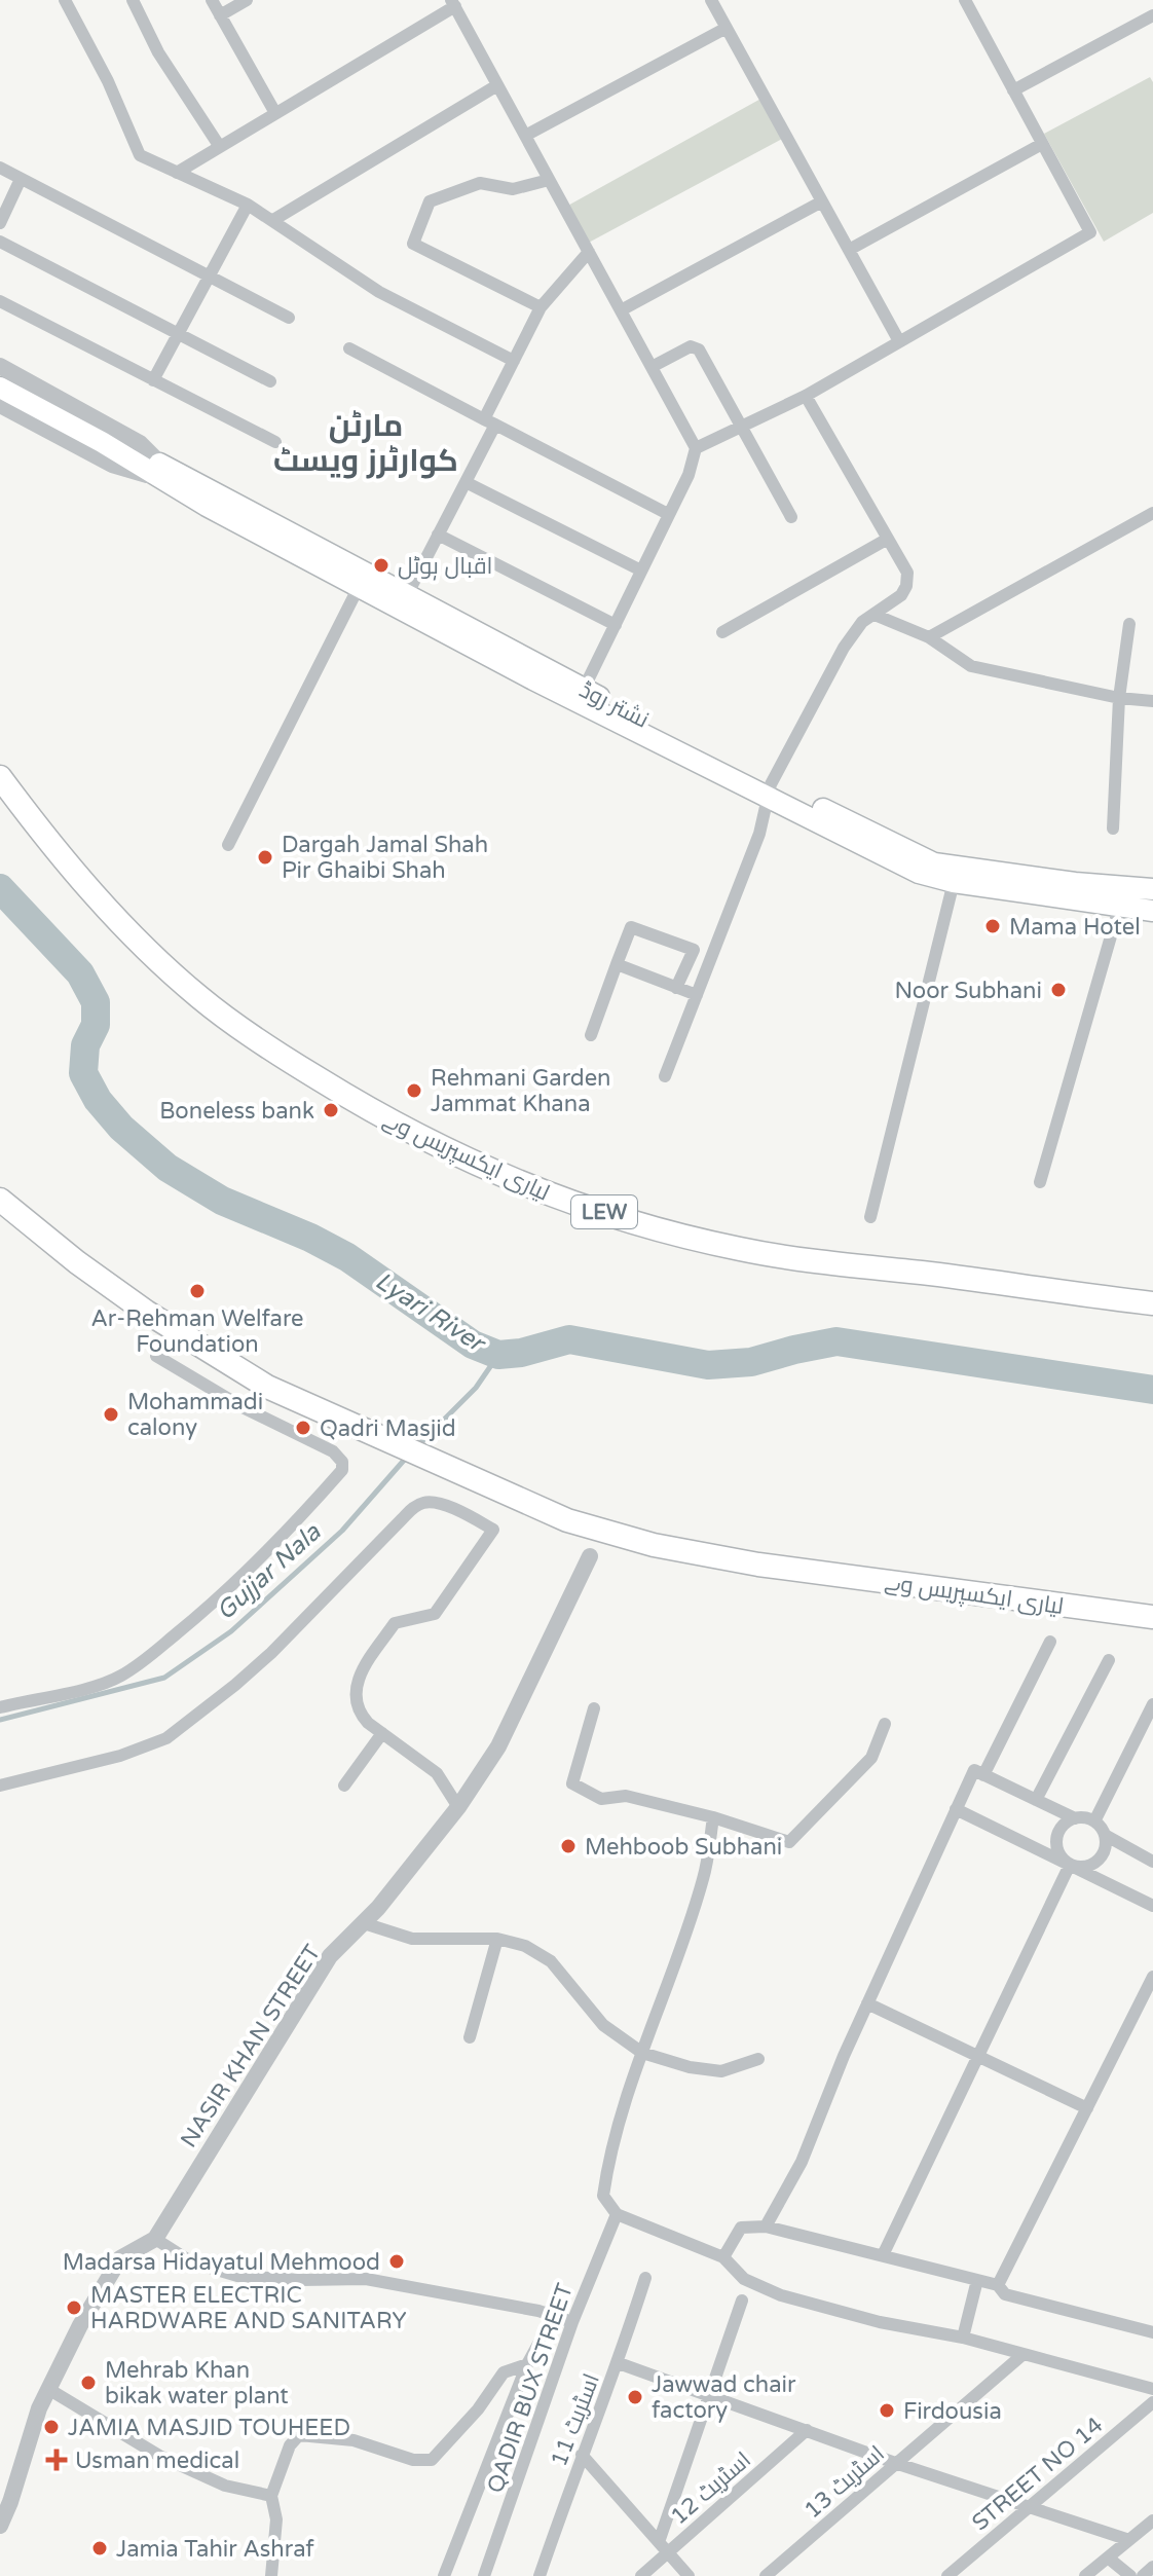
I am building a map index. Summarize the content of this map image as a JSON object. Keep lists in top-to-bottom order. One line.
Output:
{"streets":{"highway":["لیاری ایکسپریس وے","LEW"],"main road":["نشتر روڈ"],"street":["NASIR KHAN STREET","QADIR BUX STREET","اسٹریٹ 11","STREET NO 14","اسٹریٹ 13","اسٹریٹ 12"]},"districts":["مارٹن کوارٹرز ویسٹ"],"water":["Lyari River","Gujjar Nala"],"places":{"other":["اقبال ہوٹل","Dargah Jamal Shah Pir Ghaibi Shah","Mama Hotel","Noor Subhani","Rehmani Garden Jammat Khana","Boneless bank","Ar-Rehman Welfare Foundation","Mohammadi calony","Qadri Masjid","Mehboob Subhani","Madarsa Hidayatul Mehmood","MASTER ELECTRIC HARDWARE AND SANITARY","Mehrab Khan bikak water plant","Jawwad chair factory","Firdousia","JAMIA MASJID TOUHEED","Jamia Tahir Ashraf"],"health":["Usman medical"]}}
